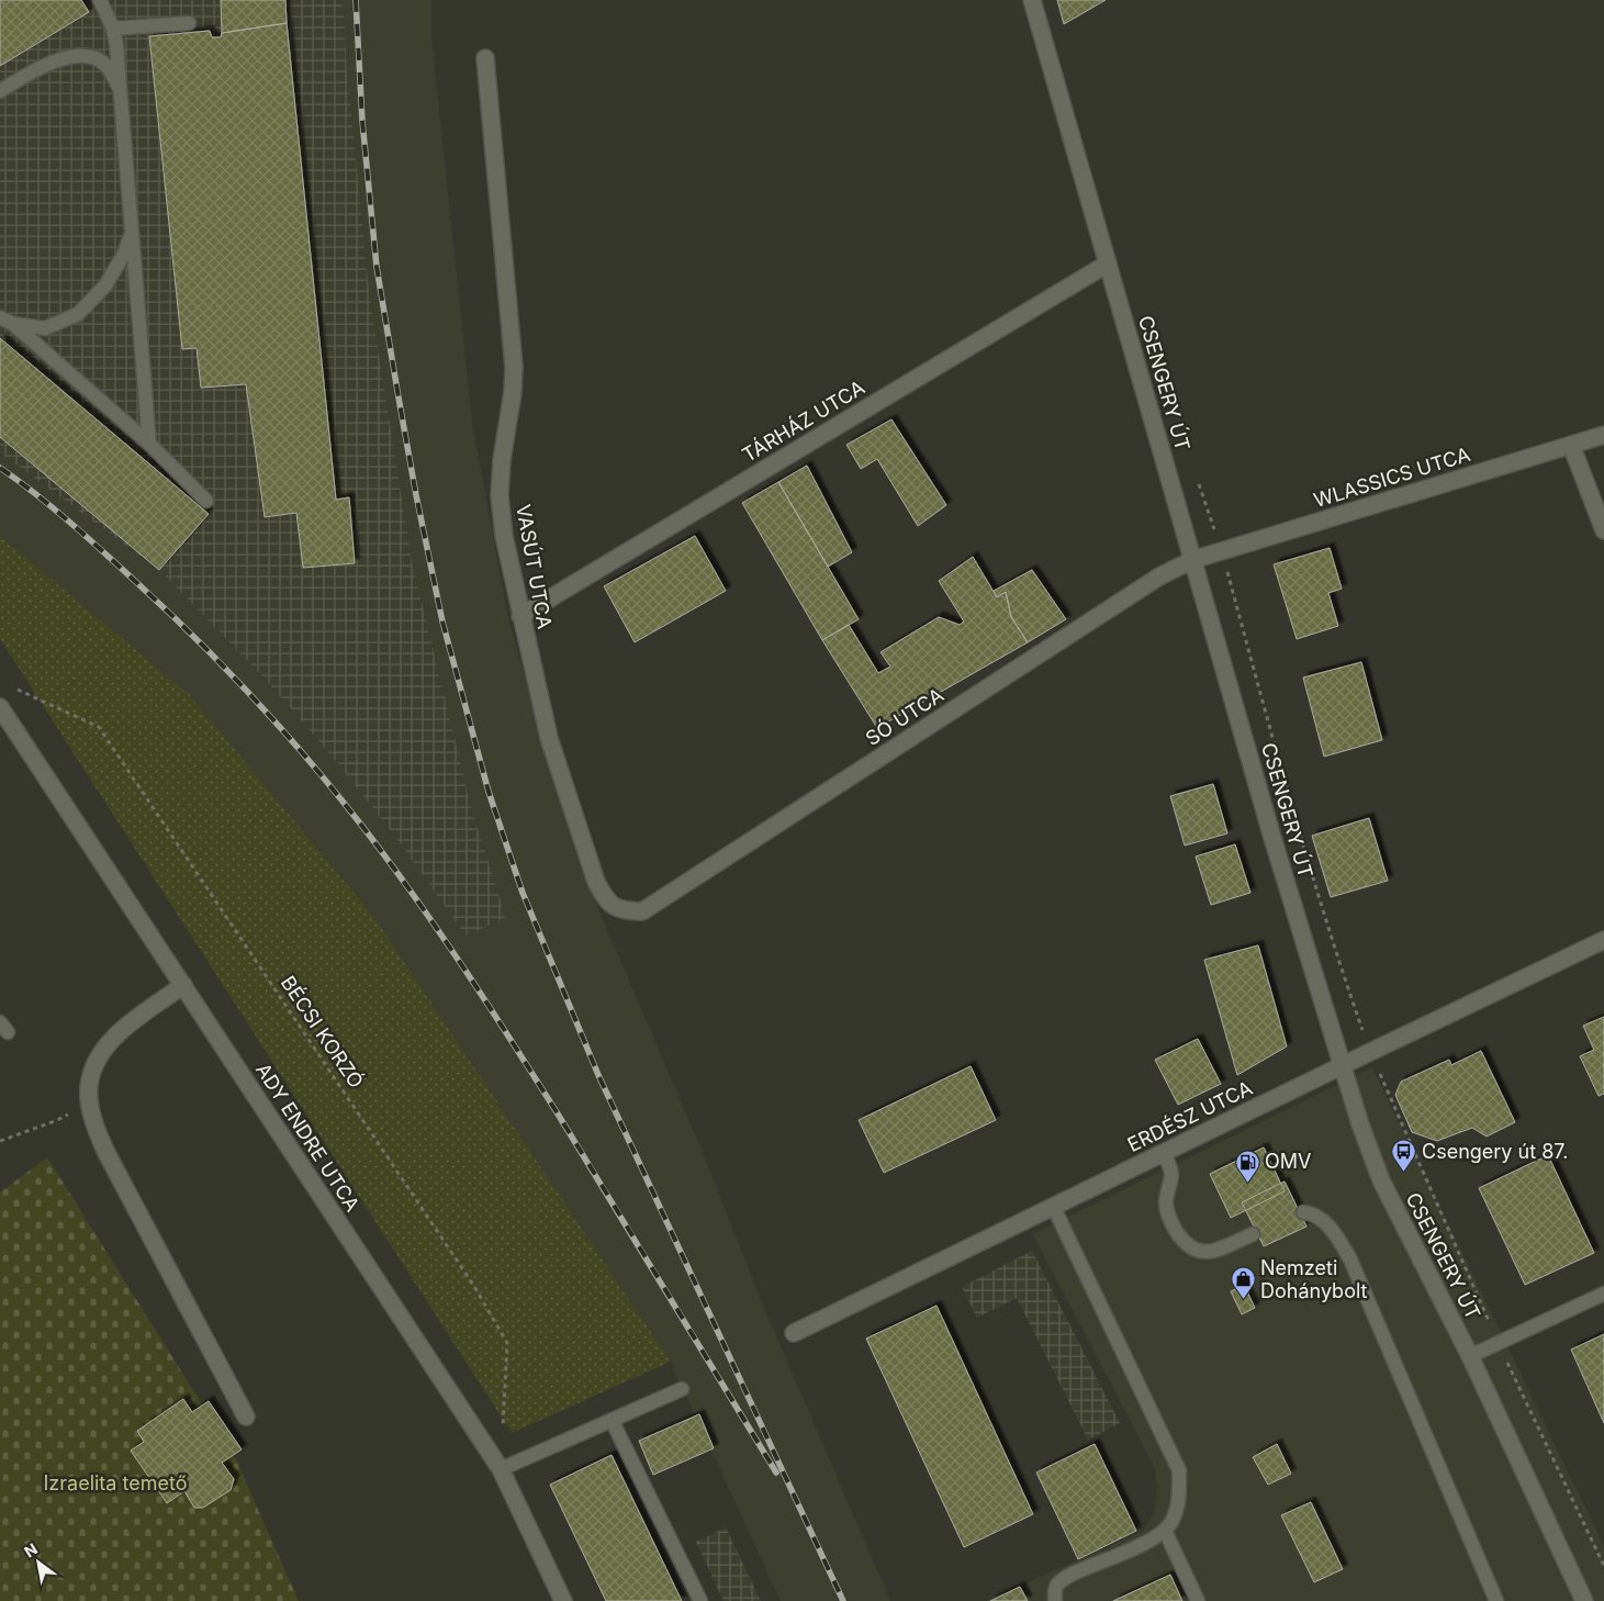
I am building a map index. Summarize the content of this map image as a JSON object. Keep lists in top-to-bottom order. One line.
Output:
{"streets":{"street":["CSENGERY ÚT","TÁRHÁZ UTCA","WLASSICS UTCA","VASÚT UTCA","SÓ UTCA","ERDÉSZ UTCA","ADY ENDRE UTCA"],"path":["BÉCSI KORZÓ"]},"crossings":[["CSENGERY ÚT","TÁRHÁZ UTCA"],["CSENGERY ÚT","WLASSICS UTCA"],["CSENGERY ÚT","SÓ UTCA"],["CSENGERY ÚT","ERDÉSZ UTCA"],["TÁRHÁZ UTCA","VASÚT UTCA"],["WLASSICS UTCA","SÓ UTCA"],["VASÚT UTCA","SÓ UTCA"],["BÉCSI KORZÓ","ADY ENDRE UTCA"]],"parks":["Izraelita temető"],"places":{"bus stop":["Csengery út 87."],"fuel station":["OMV"],"shop":["Nemzeti Dohánybolt"]},"north":"top left"}
